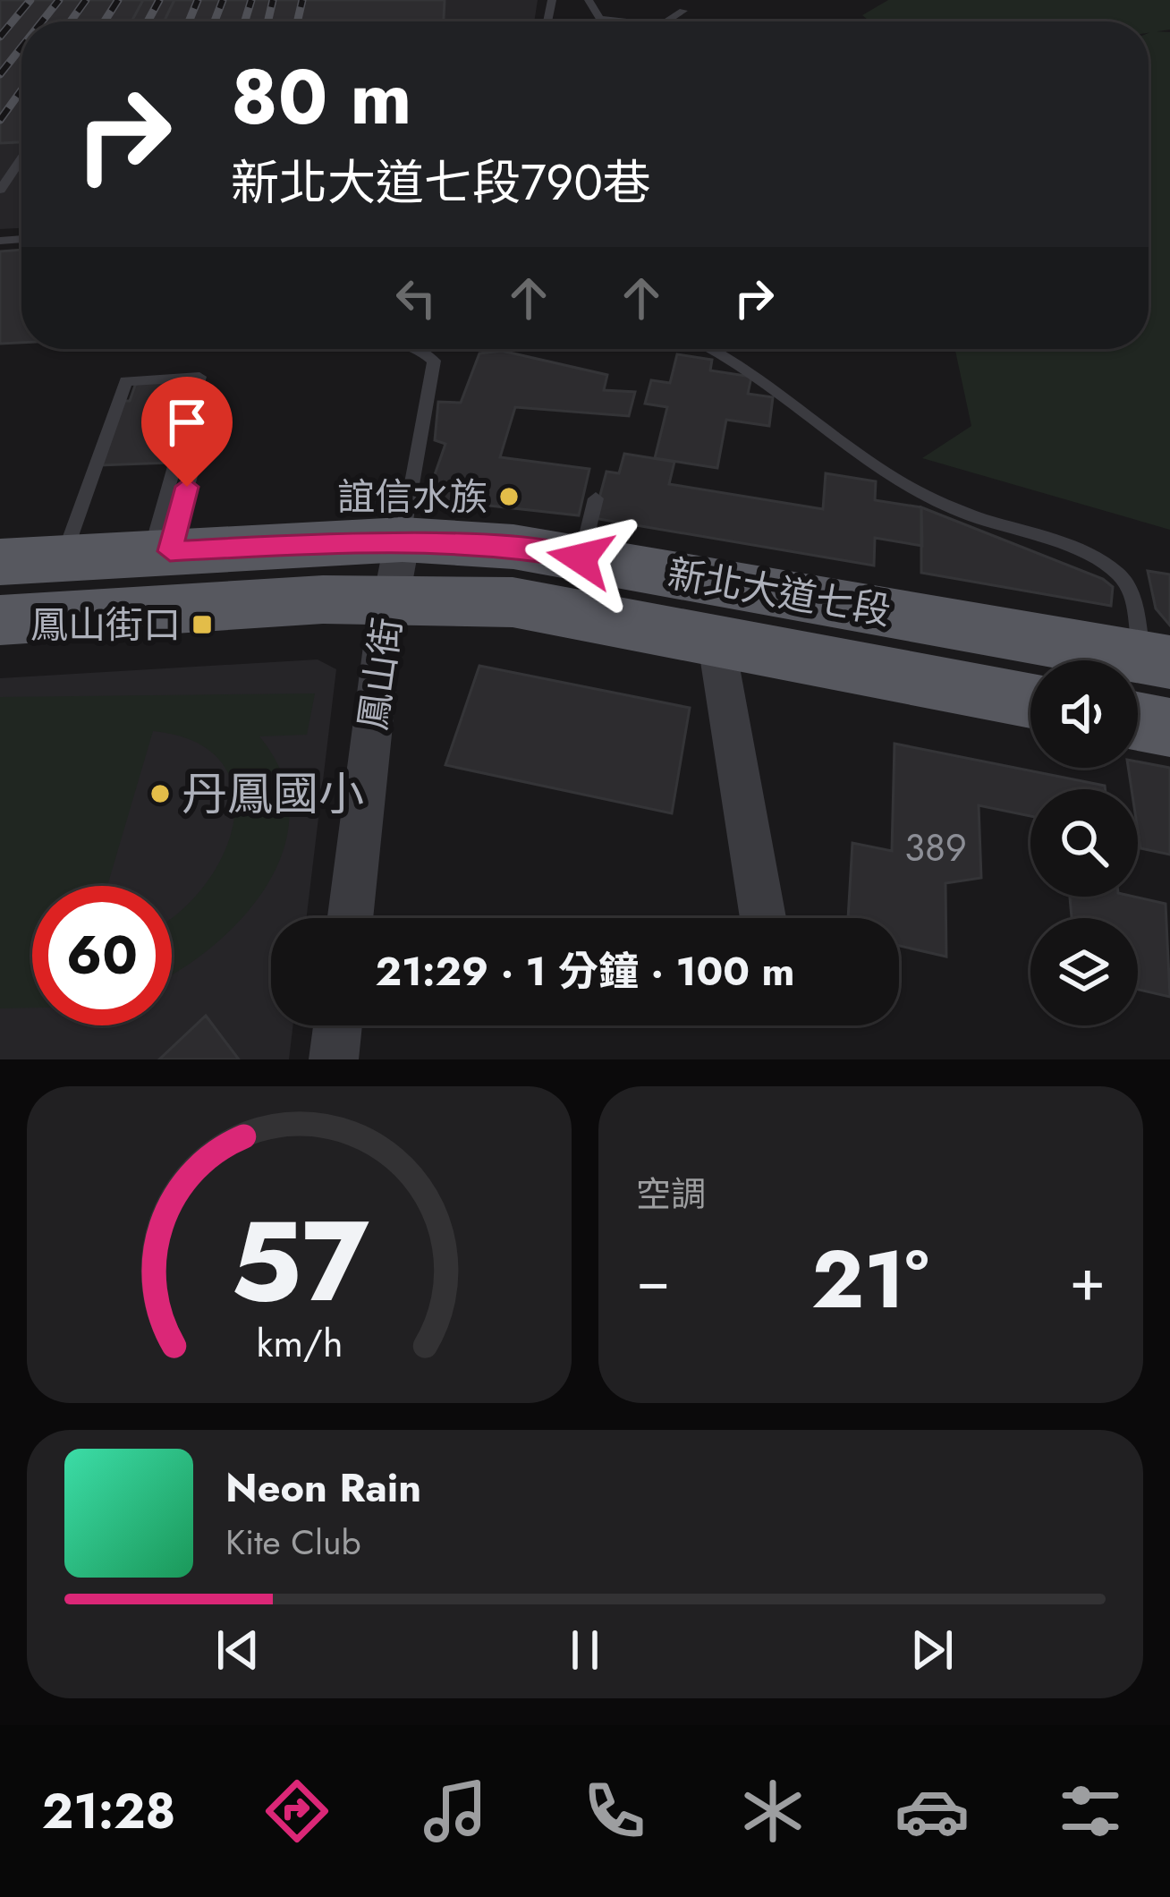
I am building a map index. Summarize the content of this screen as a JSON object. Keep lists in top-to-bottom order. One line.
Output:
{"streets":{"main road":["新北大道七段"],"street":["鳳山街"]},"crossings":[["新北大道七段","鳳山街"]],"places":{"other":["誼信水族","丹鳳國小"],"transit":["鳳山街口"]},"house_numbers":["389"],"page":{"turn":["80 m","新北大道七段790巷"],"limit":"60","trip":"21:29 · 1 分鐘 · 100 m","tile":"空調","heat":["−","21°","+"],"song":["Neon Rain","Kite Club"],"tabs":"21:28","gauge":["57","km/h"]}}
